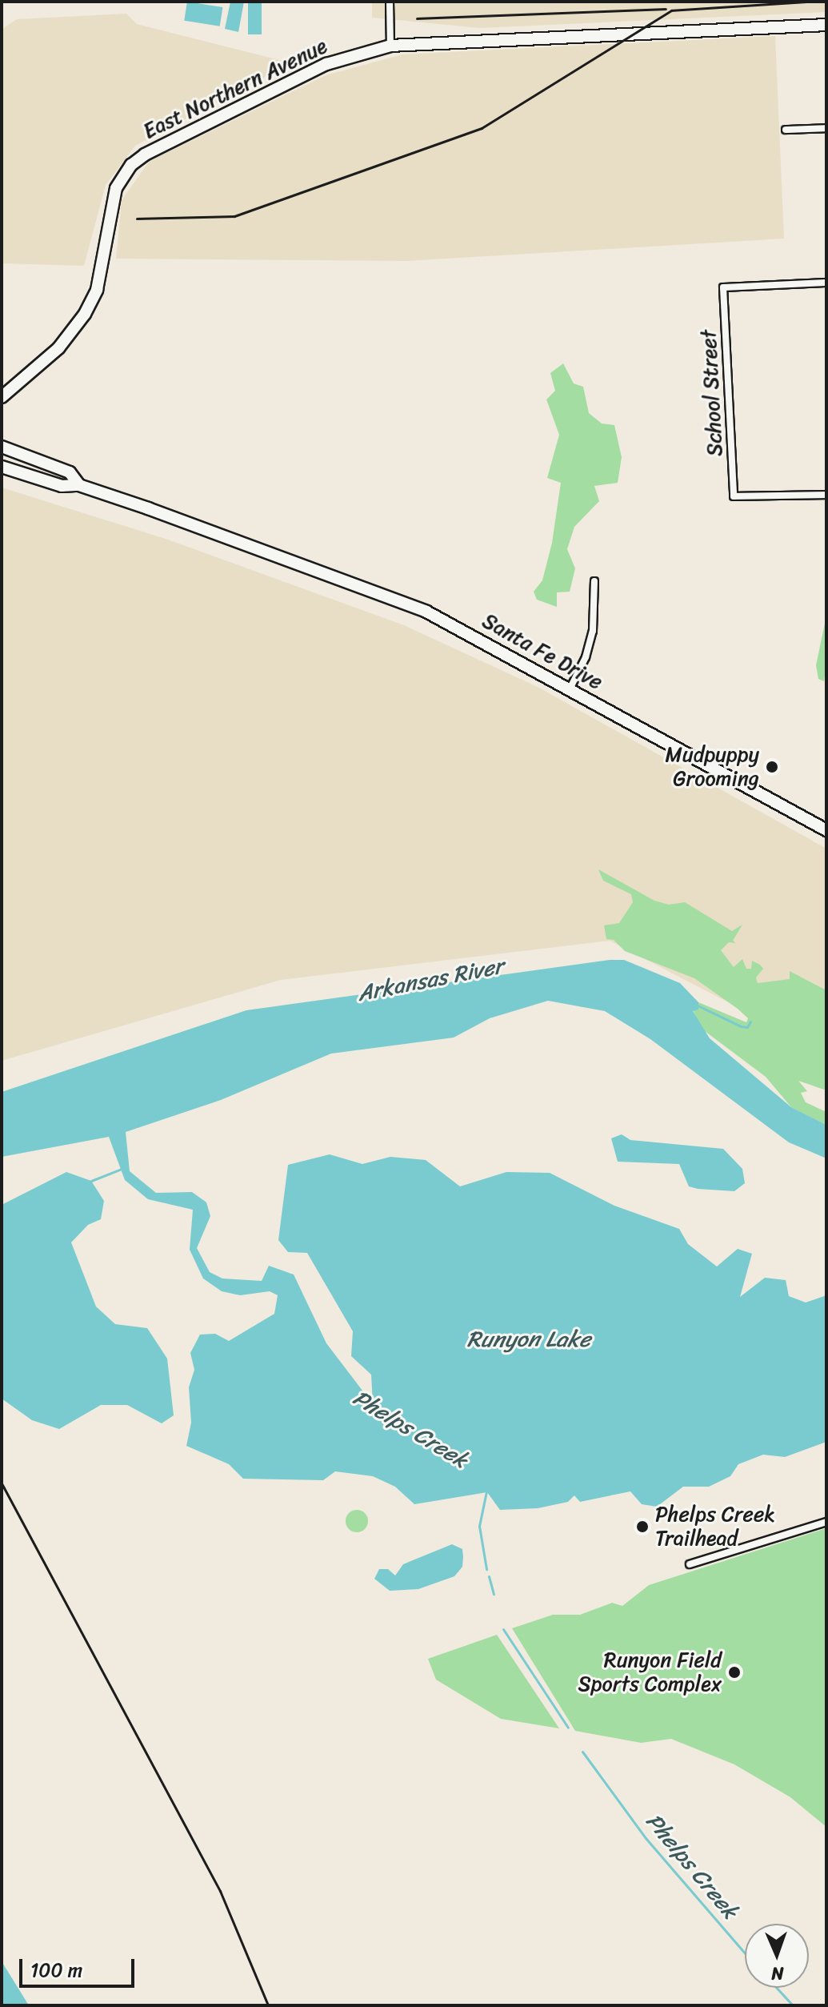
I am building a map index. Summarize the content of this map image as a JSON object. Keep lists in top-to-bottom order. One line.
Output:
{"streets":{"main road":["East Northern Avenue","Santa Fe Drive"],"street":["School Street"]},"water":["Arkansas River","Runyon Lake","Phelps Creek"],"places":["Mudpuppy Grooming","Phelps Creek Trailhead","Runyon Field Sports Complex"],"scale_bar":"100 m","north":"bottom"}
